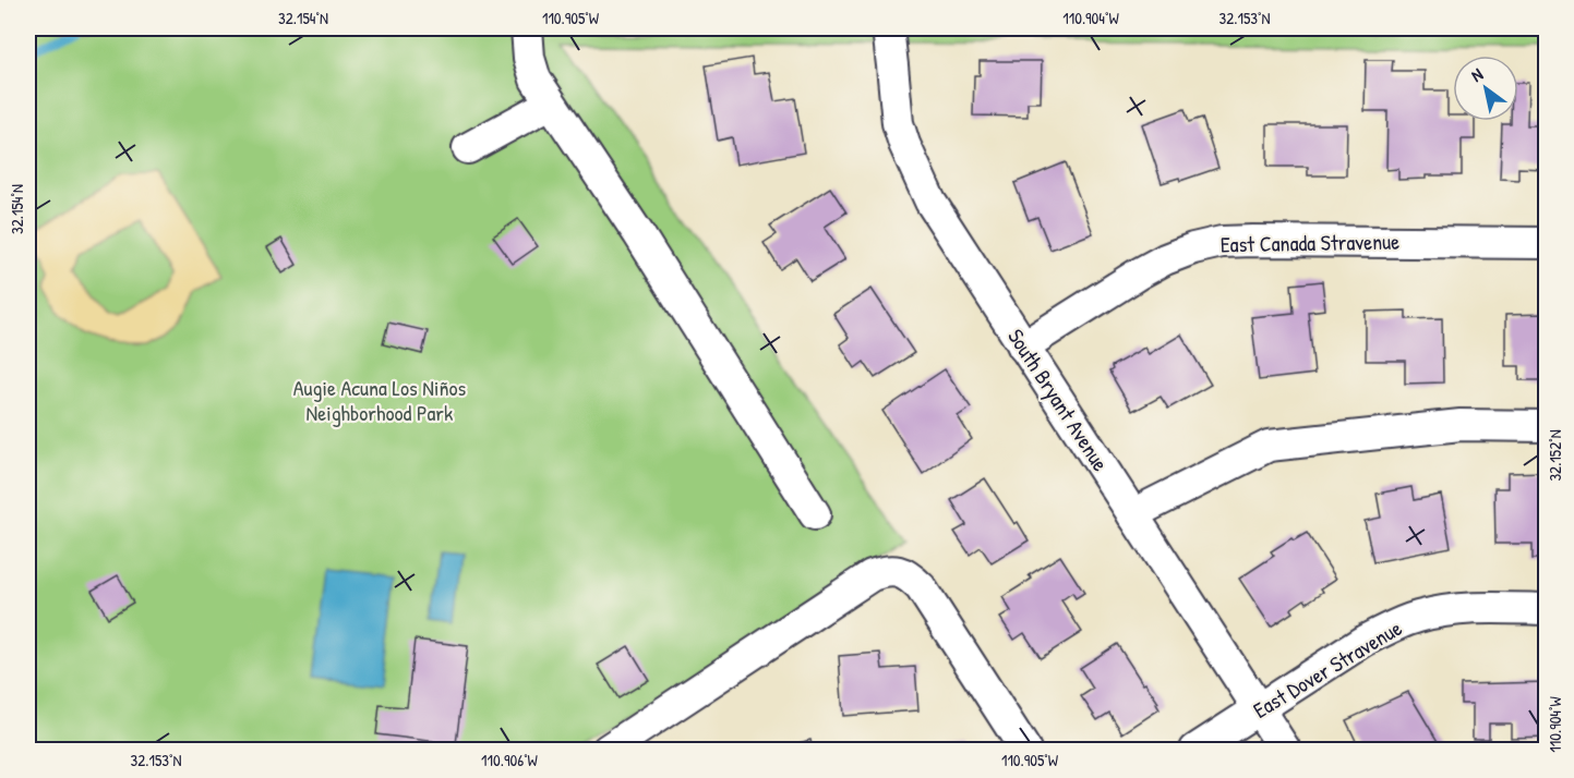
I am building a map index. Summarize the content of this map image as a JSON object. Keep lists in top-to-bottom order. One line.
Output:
{"streets":{"street":["East Canada Stravenue","South Bryant Avenue","East Dover Stravenue"]},"crossings":[["East Canada Stravenue","South Bryant Avenue"],["South Bryant Avenue","East Dover Stravenue"]],"parks":["Augie Acuna Los Niños Neighborhood Park"],"north":"top left","coordinates":["32.154°N","110.905°W","110.904°W","32.153°N","32.152°N","110.906°W"]}
